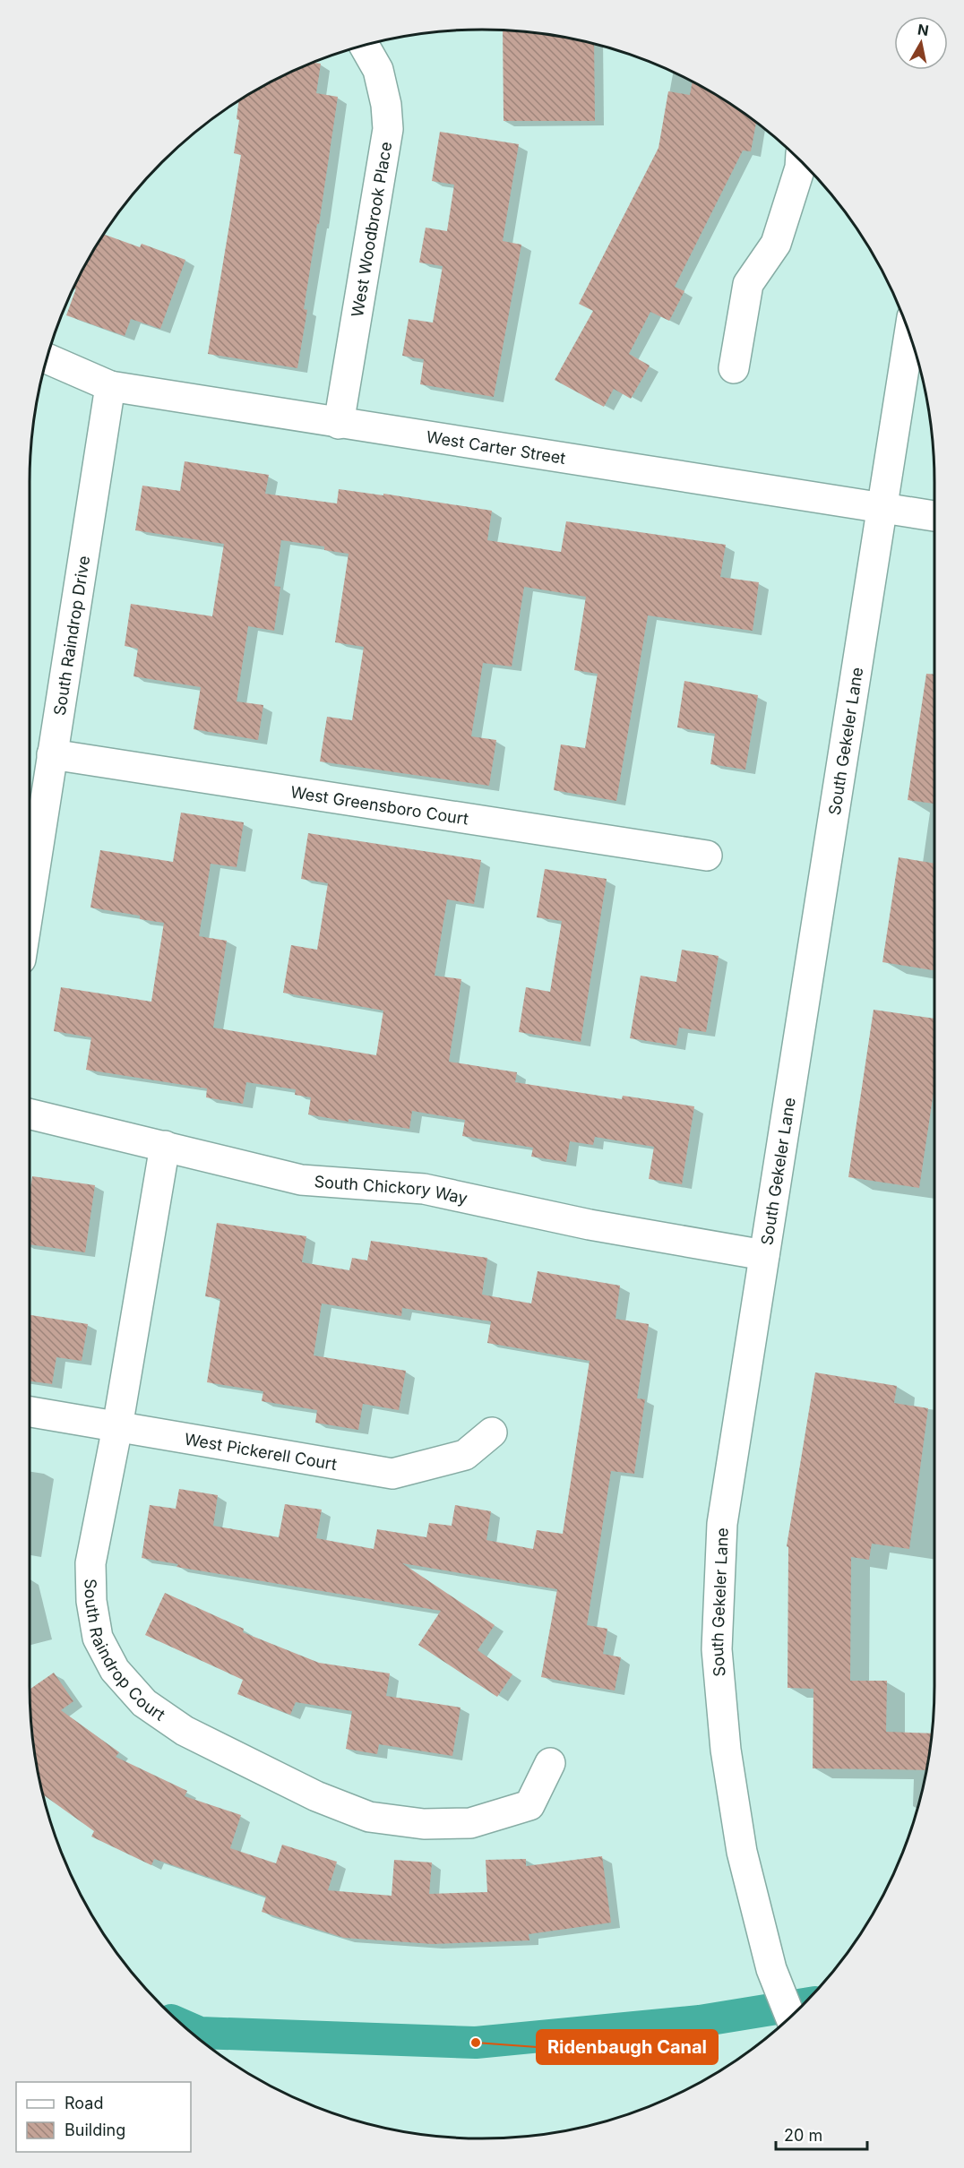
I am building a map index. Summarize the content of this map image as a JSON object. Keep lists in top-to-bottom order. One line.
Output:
{"streets":{"street":["West Woodbrook Place","West Carter Street","South Raindrop Drive","South Gekeler Lane","West Greensboro Court","South Chickory Way","West Pickerell Court","South Raindrop Court"]},"crossings":[["West Woodbrook Place","West Carter Street"],["West Carter Street","South Raindrop Drive"],["West Carter Street","South Gekeler Lane"],["South Raindrop Drive","West Greensboro Court"],["South Gekeler Lane","South Chickory Way"],["South Chickory Way","South Raindrop Court"],["West Pickerell Court","South Raindrop Court"]],"places":["Ridenbaugh Canal"],"legend":["Road","Building"],"scale_bar":"20 m","north":"top"}
